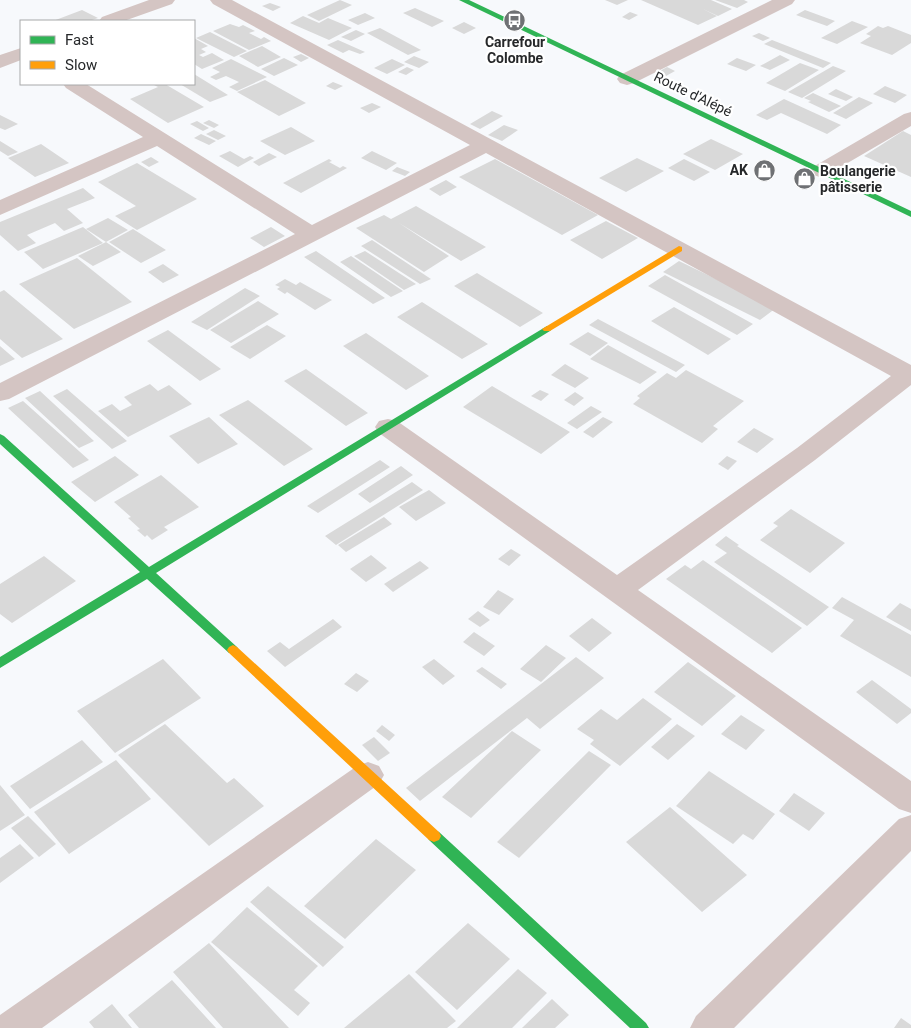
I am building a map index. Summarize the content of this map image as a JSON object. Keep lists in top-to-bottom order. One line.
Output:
{"streets":{"street":["Route d'Alépé"]},"places":{"bus stop":["Carrefour Colombe"],"shop":["AK","Boulangerie pâtisserie"]},"legend":["Fast","Slow"]}
